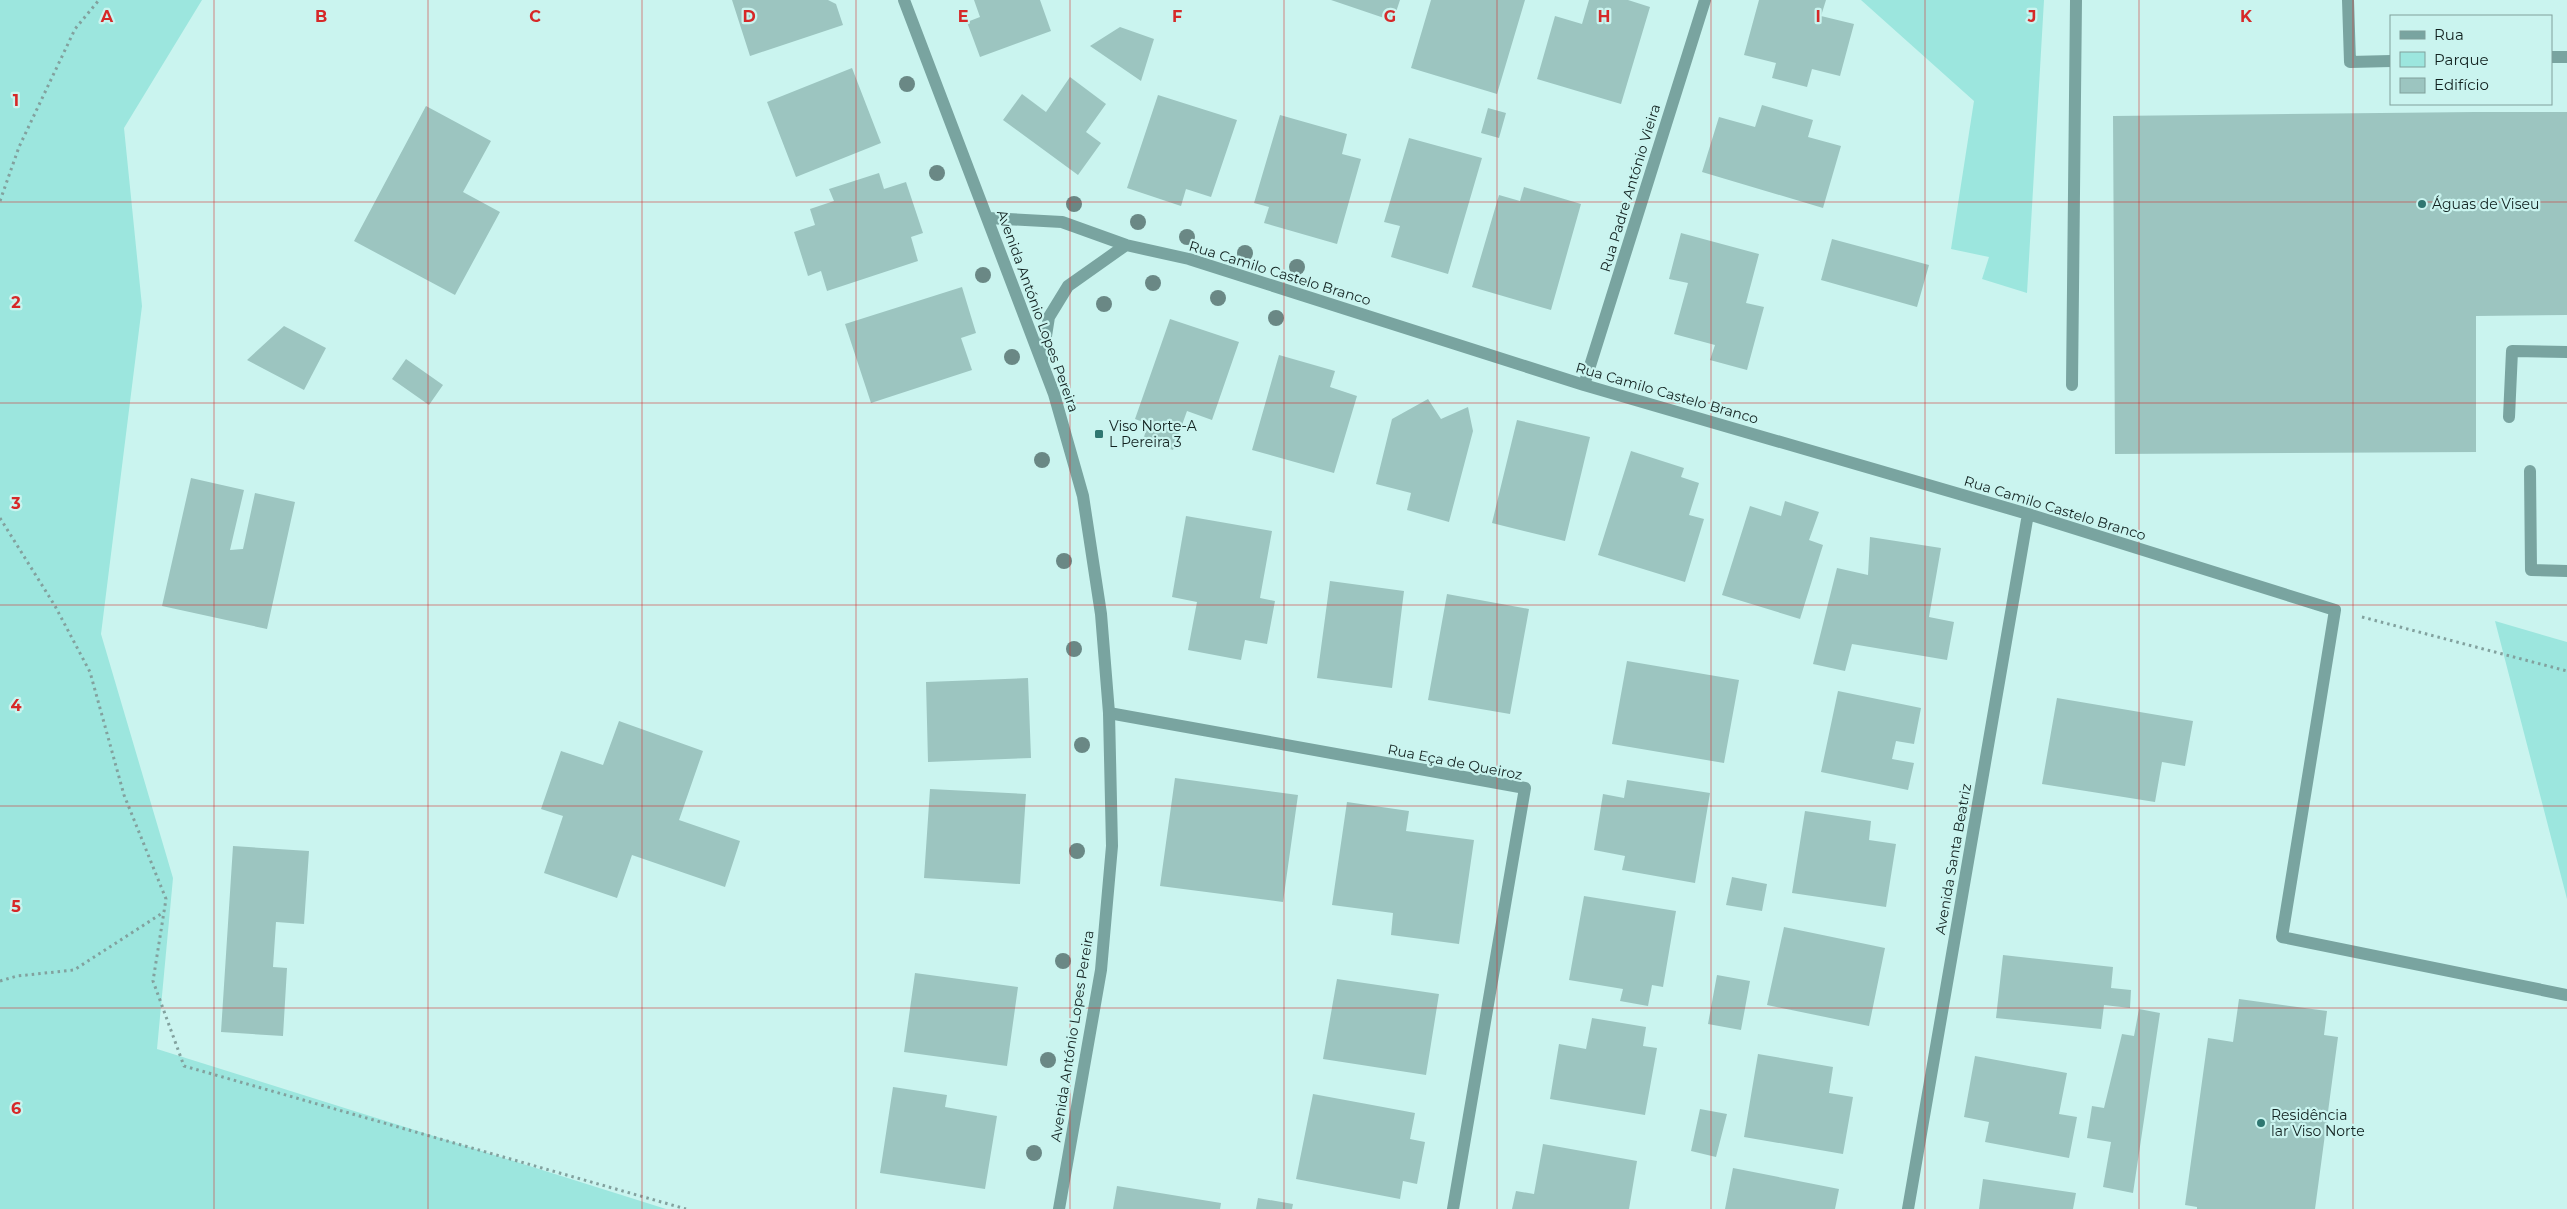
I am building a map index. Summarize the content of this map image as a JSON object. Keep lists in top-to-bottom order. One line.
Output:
{"streets":{"street":["Rua Padre António Vieira","Rua Camilo Castelo Branco","Avenida António Lopes Pereira","Rua Eça de Queiroz","Avenida Santa Beatriz"]},"crossings":[["Rua Padre António Vieira","Rua Camilo Castelo Branco"],["Rua Camilo Castelo Branco","Avenida António Lopes Pereira"],["Rua Camilo Castelo Branco","Avenida Santa Beatriz"],["Avenida António Lopes Pereira","Rua Eça de Queiroz"]],"places":{"other":["Águas de Viseu","Residência lar Viso Norte"],"transit":["Viso Norte-A L Pereira 3"]},"legend":["Rua","Parque","Edifício"],"grid":{"columns":["A","B","C","D","E","F","G","H","I","J","K"],"rows":["1","2","3","4","5","6"]}}
